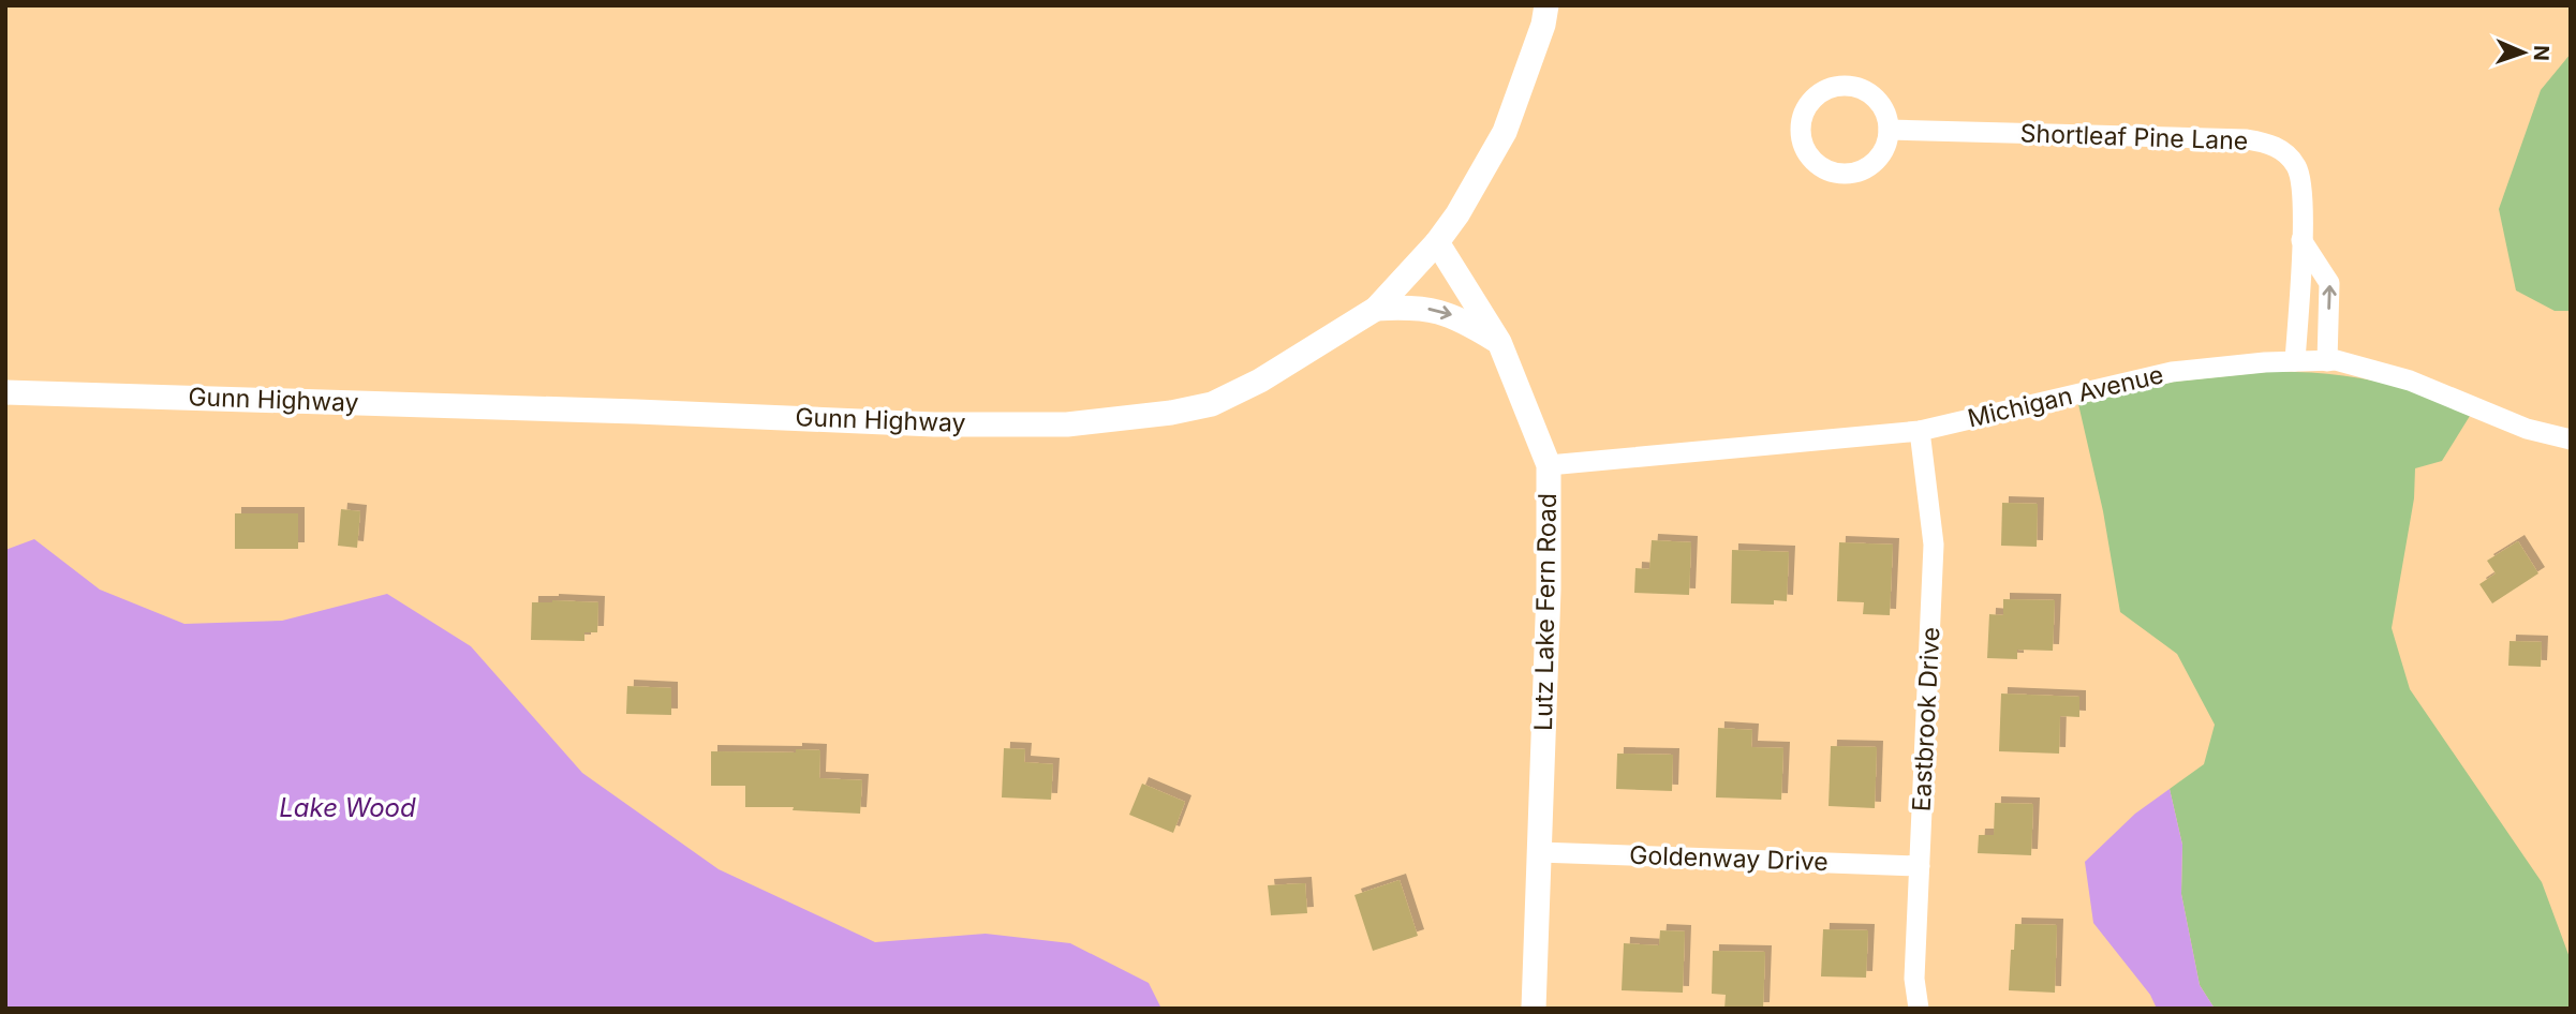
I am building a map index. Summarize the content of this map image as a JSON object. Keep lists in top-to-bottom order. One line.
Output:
{"streets":{"main road":["Gunn Highway","Lutz Lake Fern Road"],"street":["Shortleaf Pine Lane","Michigan Avenue","Eastbrook Drive","Goldenway Drive"]},"crossings":[["Shortleaf Pine Lane","Michigan Avenue"],["Michigan Avenue","Lutz Lake Fern Road"],["Michigan Avenue","Eastbrook Drive"],["Gunn Highway","Lutz Lake Fern Road"],["Lutz Lake Fern Road","Goldenway Drive"],["Eastbrook Drive","Goldenway Drive"]],"water":["Lake Wood"],"north":"right"}
